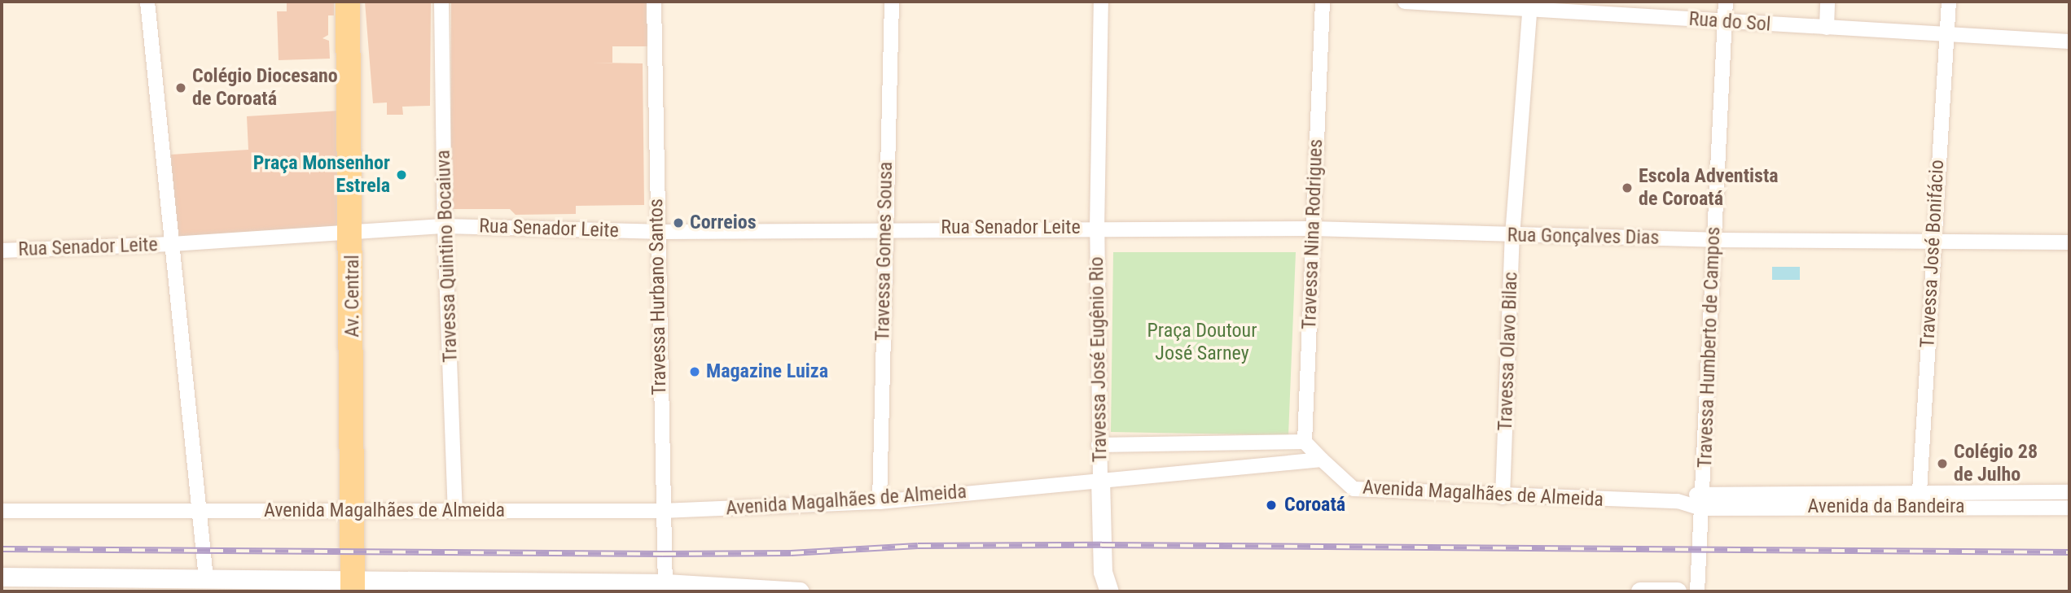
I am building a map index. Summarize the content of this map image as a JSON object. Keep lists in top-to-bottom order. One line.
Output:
{"streets":{"main road":["Av. Central"],"street":["Rua do Sol","Rua Senador Leite","Travessa Nina Rodrigues","Rua Gonçalves Dias","Travessa Gomes Sousa","Travessa José Bonifácio","Travessa Quintino Bocaiuva","Travessa Hurbano Santos","Travessa Humberto de Campos","Travessa Olavo Bilac","Travessa José Eugênio Rio","Avenida Magalhães de Almeida","Avenida da Bandeira"]},"crossings":[["Rua do Sol","Travessa José Bonifácio"],["Rua do Sol","Travessa Humberto de Campos"],["Rua do Sol","Travessa Olavo Bilac"],["Rua Senador Leite","Rua Gonçalves Dias"],["Rua Senador Leite","Travessa Gomes Sousa"],["Rua Senador Leite","Travessa Quintino Bocaiuva"],["Rua Senador Leite","Av. Central"],["Rua Senador Leite","Travessa Hurbano Santos"],["Rua Senador Leite","Travessa José Eugênio Rio"],["Travessa Nina Rodrigues","Rua Gonçalves Dias"],["Rua Gonçalves Dias","Travessa José Bonifácio"],["Rua Gonçalves Dias","Travessa Humberto de Campos"],["Rua Gonçalves Dias","Travessa Olavo Bilac"],["Rua Gonçalves Dias","Travessa José Eugênio Rio"],["Travessa Gomes Sousa","Avenida Magalhães de Almeida"],["Travessa José Bonifácio","Avenida da Bandeira"],["Travessa Quintino Bocaiuva","Avenida Magalhães de Almeida"],["Av. Central","Avenida Magalhães de Almeida"],["Travessa Hurbano Santos","Avenida Magalhães de Almeida"],["Travessa Humberto de Campos","Avenida Magalhães de Almeida"],["Travessa Humberto de Campos","Avenida da Bandeira"],["Travessa Olavo Bilac","Avenida Magalhães de Almeida"],["Travessa José Eugênio Rio","Avenida Magalhães de Almeida"],["Avenida Magalhães de Almeida","Avenida da Bandeira"]],"parks":["Praça Doutour José Sarney"],"places":["Colégio Diocesano de Coroatá","Praça Monsenhor Estrela","Escola Adventista de Coroatá","Correios","Magazine Luiza","Colégio 28 de Julho","Coroatá"]}
